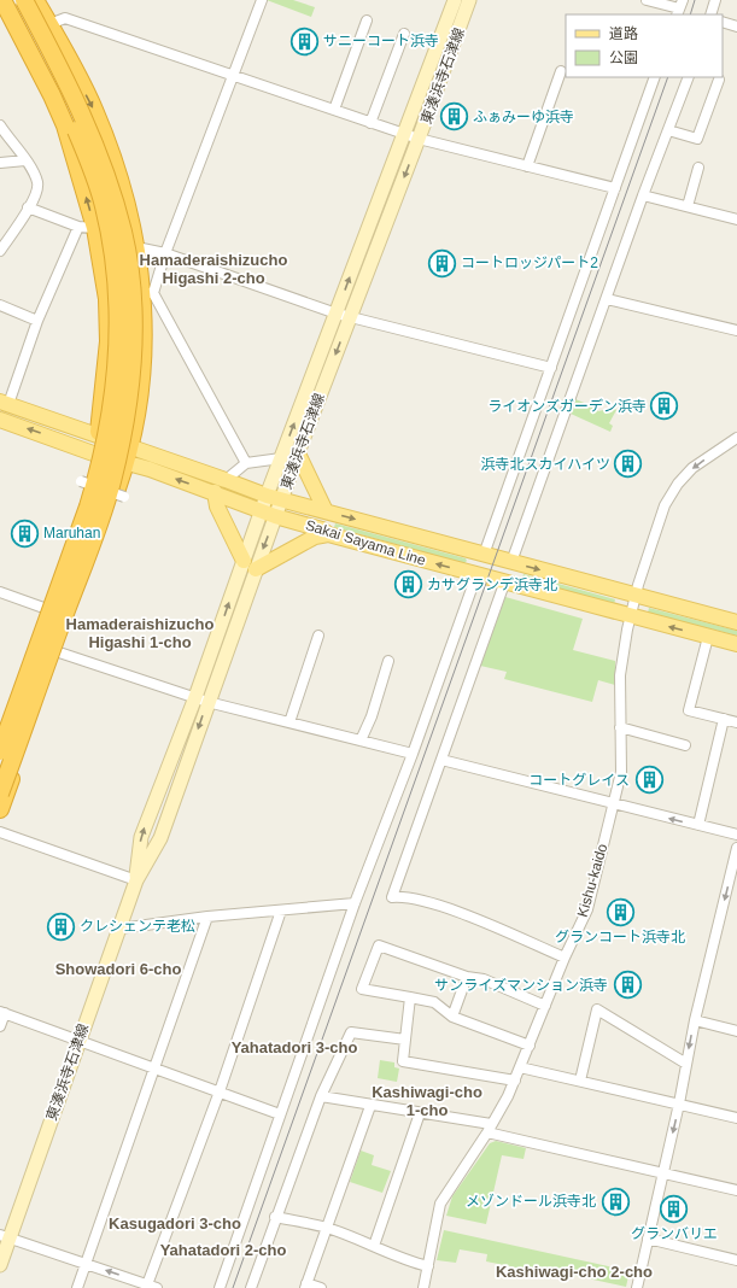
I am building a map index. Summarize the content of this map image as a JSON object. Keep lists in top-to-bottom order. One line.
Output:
{"streets":{"main road":["Sakai Sayama Line"],"street":["東湊浜寺石津線","Kishu-kaido"]},"crossings":[["東湊浜寺石津線","Sakai Sayama Line"],["Sakai Sayama Line","Kishu-kaido"]],"districts":["Hamaderaishizucho Higashi 2-cho","Hamaderaishizucho Higashi 1-cho","Showadori 6-cho","Yahatadori 3-cho","Kashiwagi-cho 1-cho","Kasugadori 3-cho","Yahatadori 2-cho","Kashiwagi-cho 2-cho"],"places":{"building":["サニーコート浜寺","ふぁみーゆ浜寺","コートロッジパート2","ライオンズガーデン浜寺","浜寺北スカイハイツ","Maruhan","カサグランデ浜寺北","コートグレイス","グランコート浜寺北","クレシェンテ老松","サンライズマンション浜寺","メゾンドール浜寺北","グランバリエ"]},"legend":["道路","公園"]}
